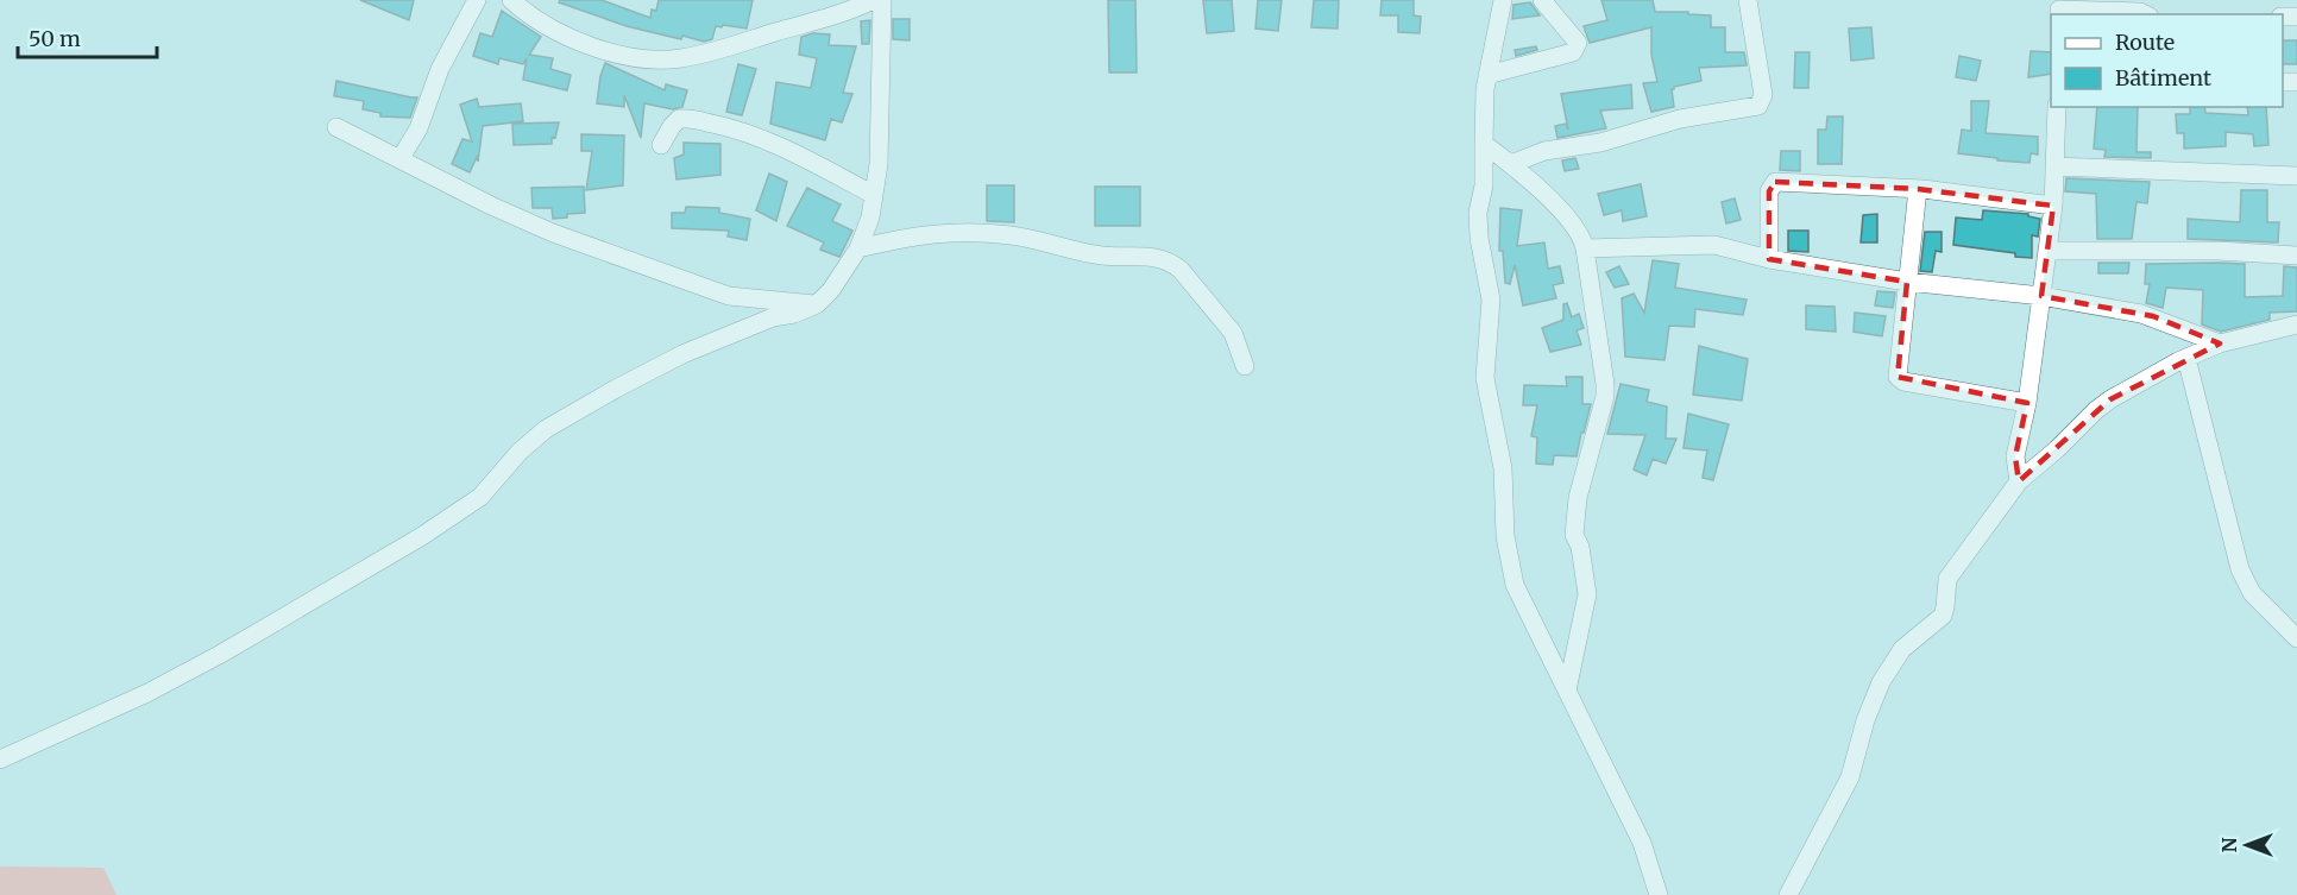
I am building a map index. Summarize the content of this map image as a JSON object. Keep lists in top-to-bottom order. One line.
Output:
{"legend":["Route","Bâtiment"],"scale_bar":"50 m","north":"left"}
